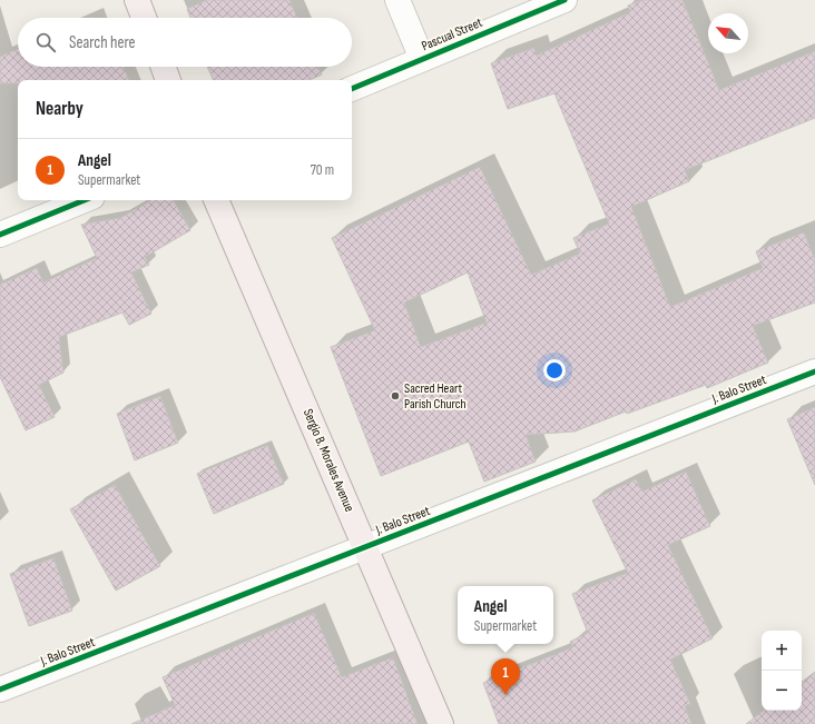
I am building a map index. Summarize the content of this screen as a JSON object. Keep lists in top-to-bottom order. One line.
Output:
{"streets":{"main road":["Sergio B. Morales Avenue"],"street":["Pascual Street","J. Balo Street"]},"crossings":[["J. Balo Street","Sergio B. Morales Avenue"]],"places":["Sacred Heart Parish Church"],"north":"top left","page":{"search":"Search here","heading":"Nearby","list":[{"mark":"1","name":"Angel","note":"Supermarket","value":"70 m"}],"popup":["Angel","Supermarket"],"map_buttons":["+","−"],"pins":"1"}}
